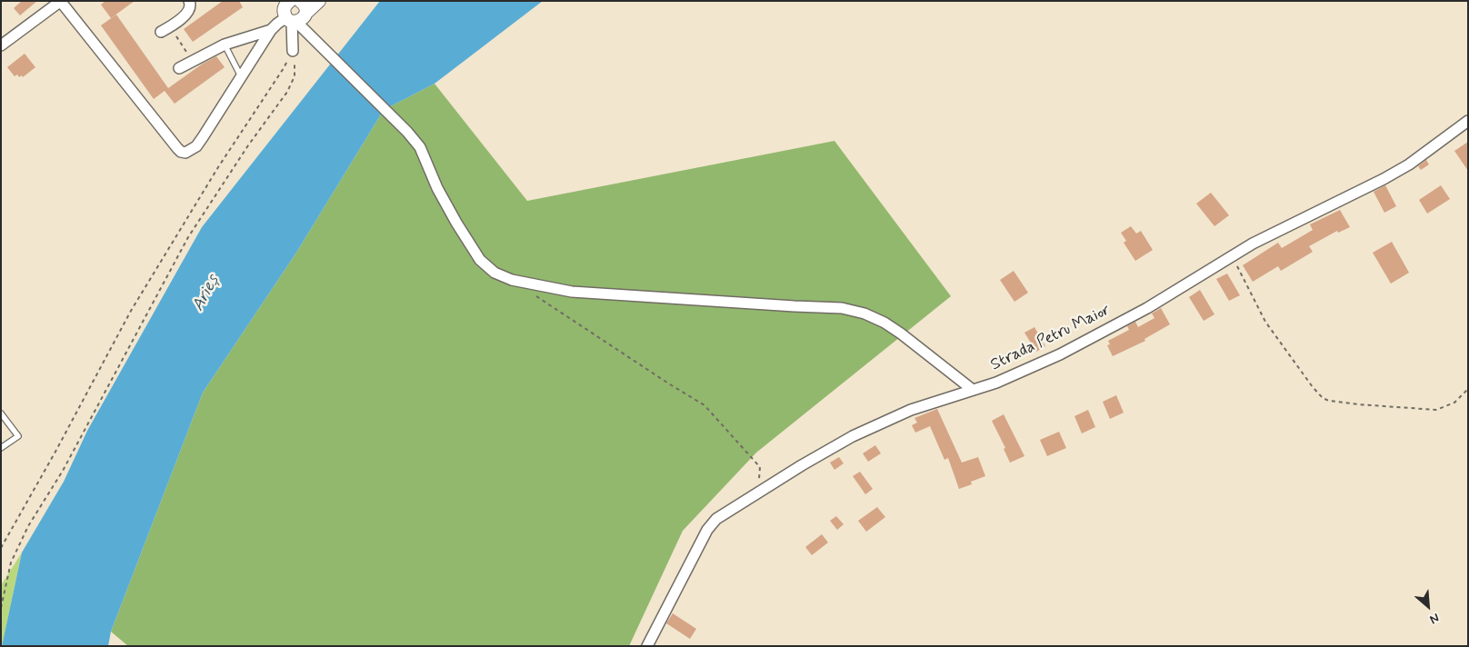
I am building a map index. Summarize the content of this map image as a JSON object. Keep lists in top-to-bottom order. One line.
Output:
{"streets":{"street":["Strada Petru Maior"]},"water":["Arieș"],"north":"bottom right"}
